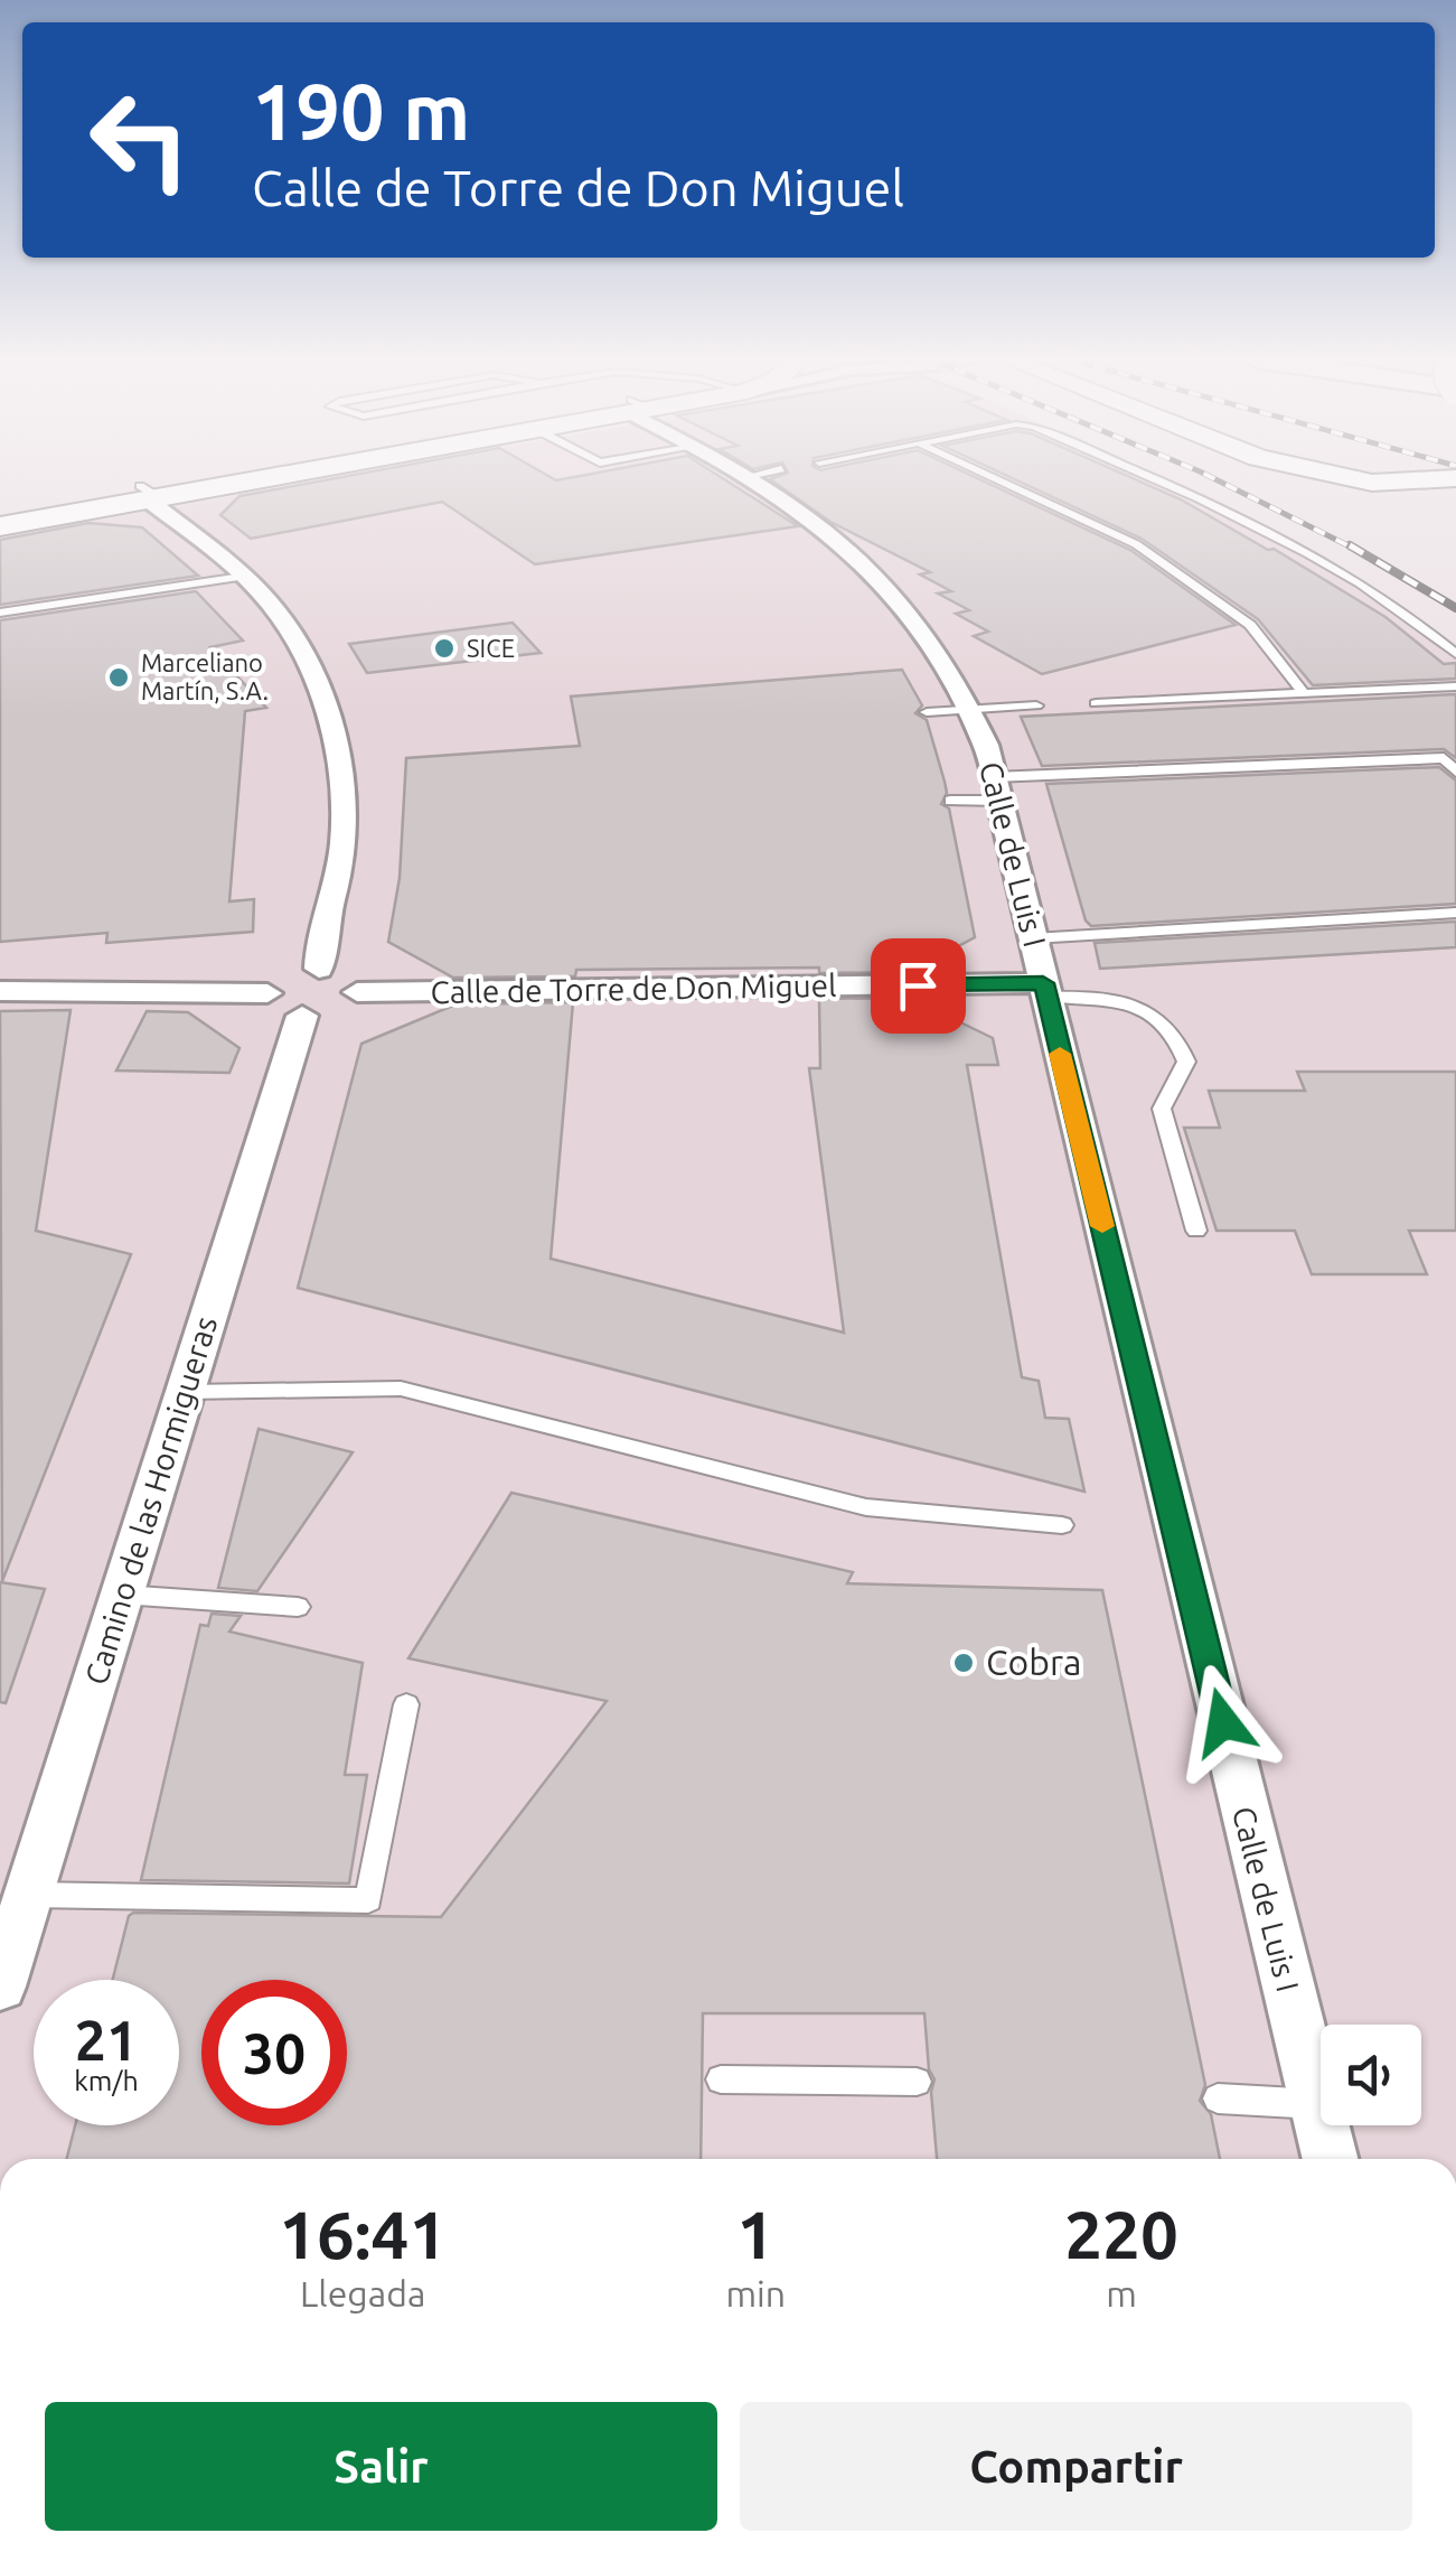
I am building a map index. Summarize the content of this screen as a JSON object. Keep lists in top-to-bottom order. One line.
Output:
{"streets":{"street":["Calle de Luis I","Calle de Torre de Don Miguel","Camino de las Hormigueras"]},"crossings":[["Calle de Luis I","Calle de Torre de Don Miguel"]],"places":["SICE","Marceliano Martín, S.A.","Cobra"],"page":{"turn":["190 m","Calle de Torre de Don Miguel"],"speed":"21 km/h","limit":"30","eta":["16:41","Llegada","1","min","220","m"],"buttons":["Salir","Compartir"]}}
